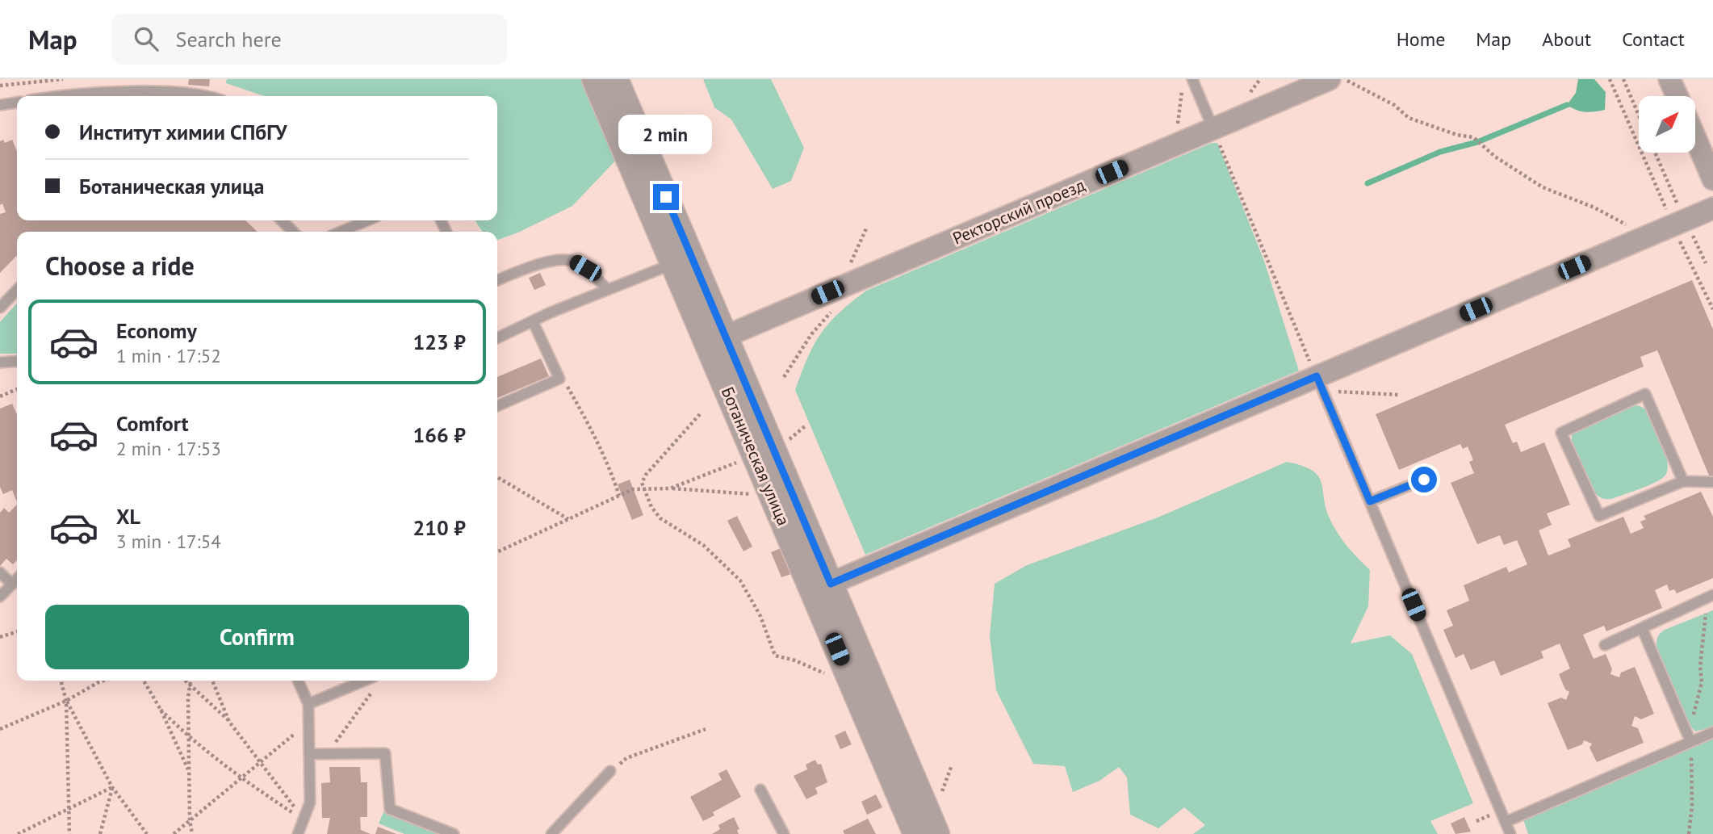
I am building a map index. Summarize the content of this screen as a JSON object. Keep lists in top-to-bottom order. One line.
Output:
{"streets":{"street":["Ректорский проезд","Ботаническая улица"]},"crossings":[["Ректорский проезд","Ботаническая улица"]],"north":"top right","page":{"header":"Map","search":"Search here","nav":["Home","Map","About","Contact"],"banner":["Институт химии СПбГУ","Ботаническая улица"],"bubble":"2 min","heading":"Choose a ride","list":[{"name":"Economy","note":"1 min · 17:52","value":"123 ₽"},{"name":"Comfort","note":"2 min · 17:53","value":"166 ₽"},{"name":"XL","note":"3 min · 17:54","value":"210 ₽"}],"buttons":"Confirm"}}
